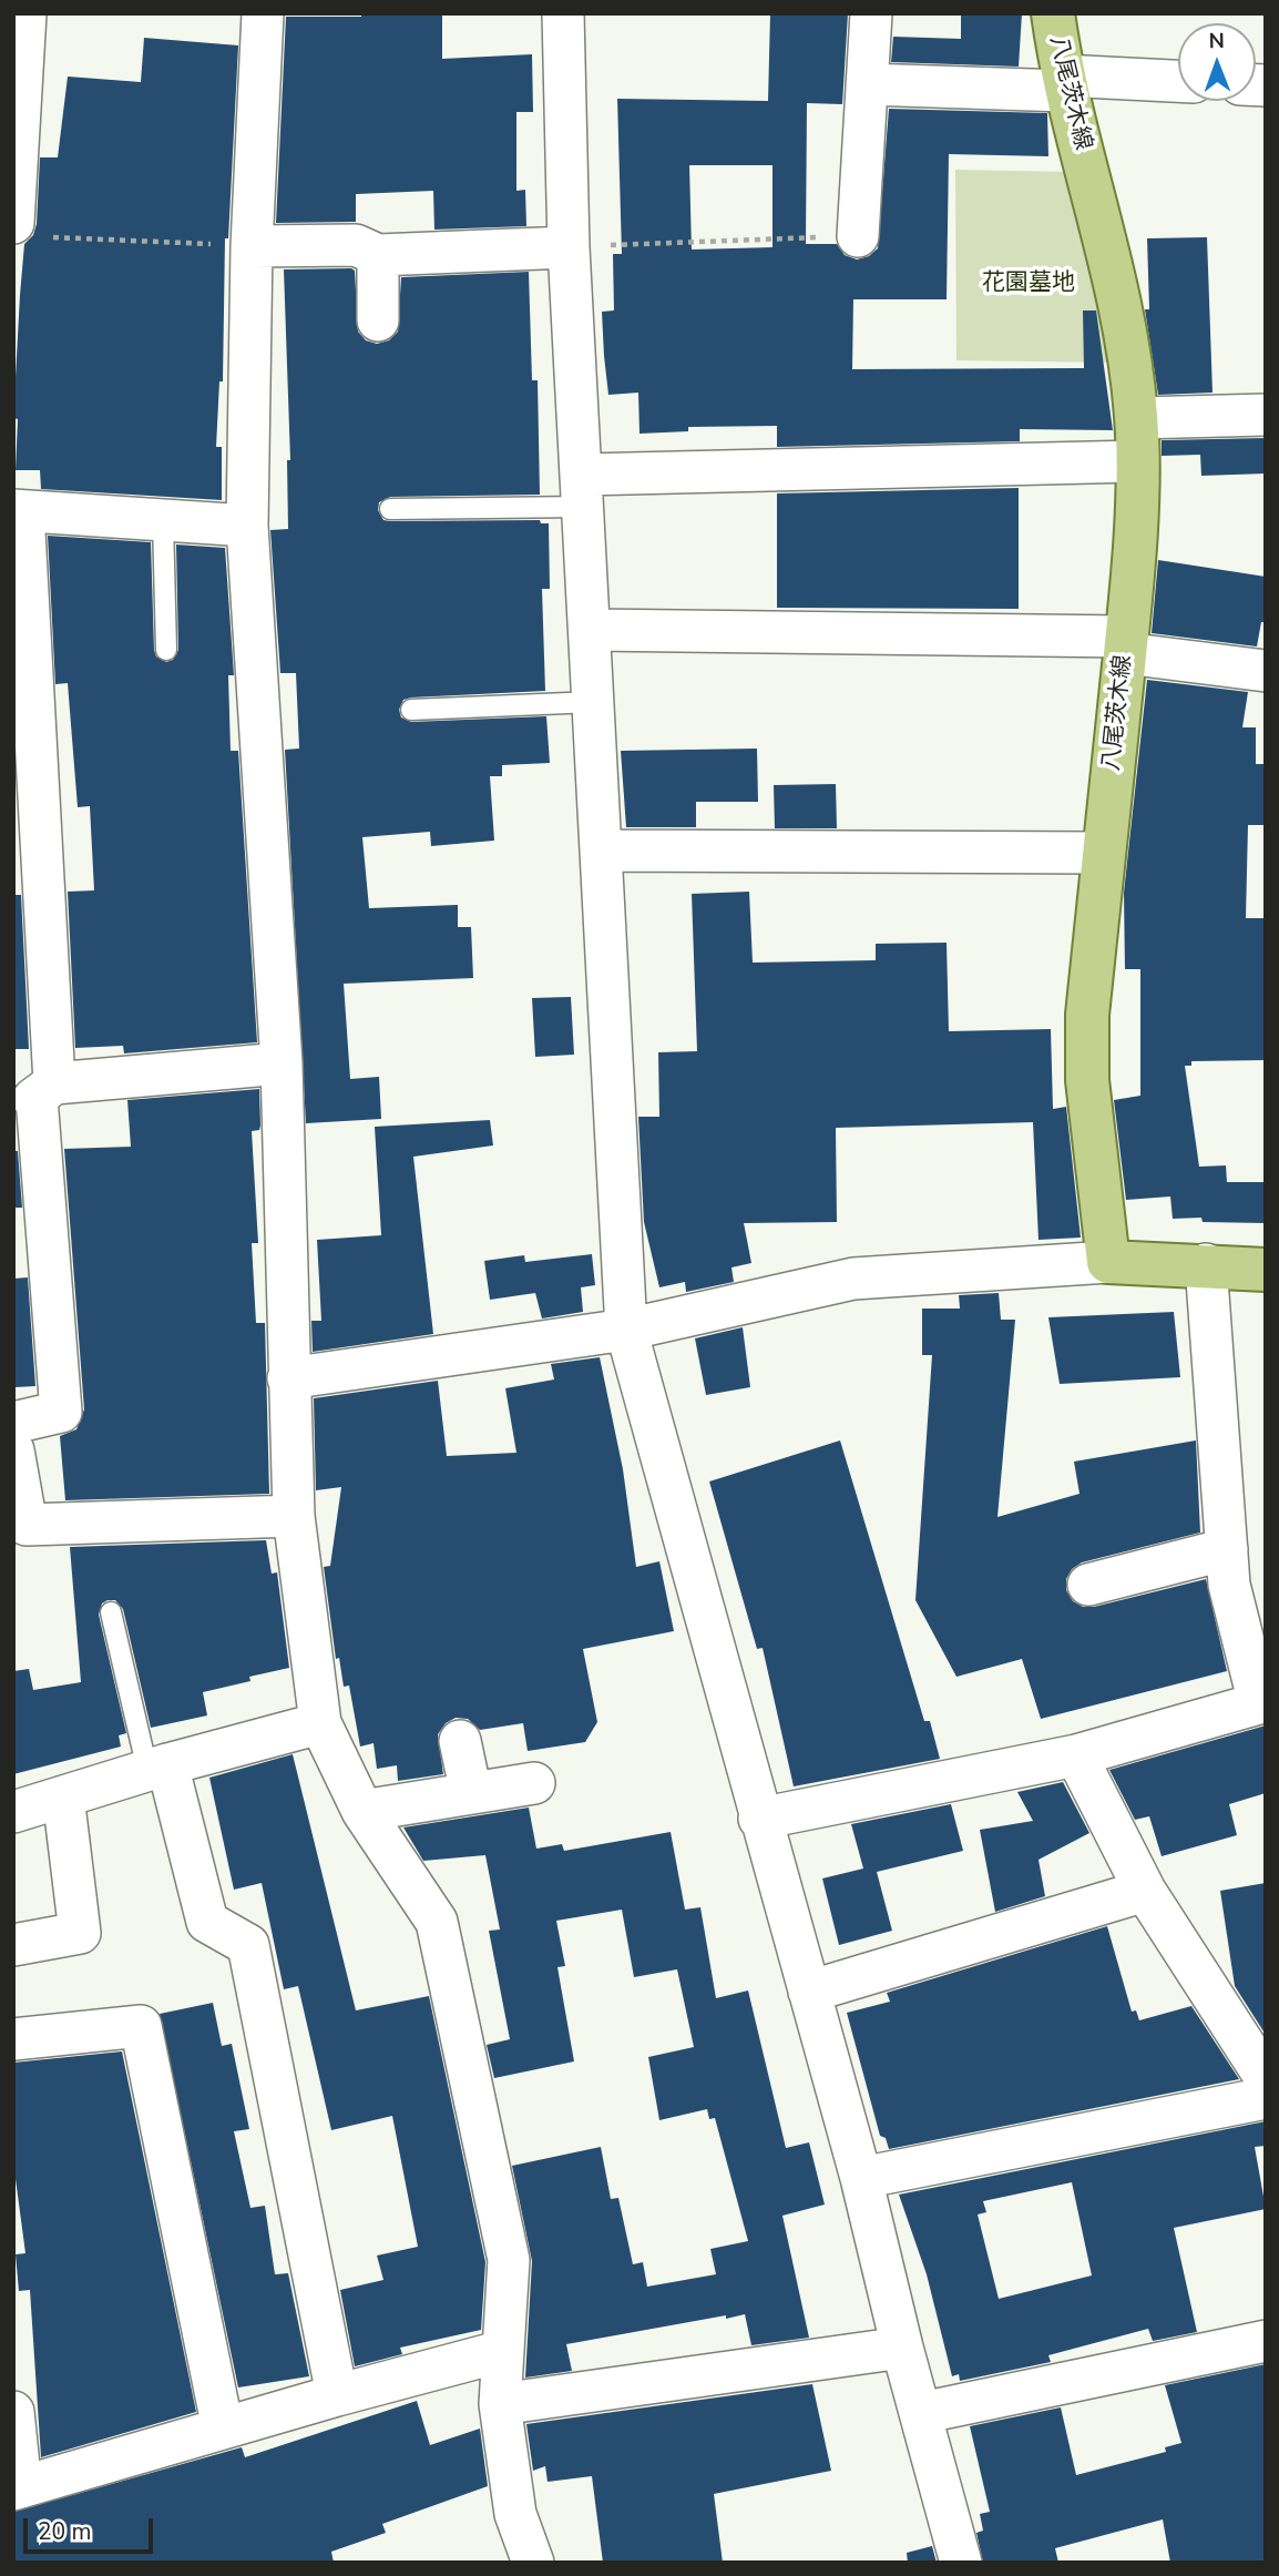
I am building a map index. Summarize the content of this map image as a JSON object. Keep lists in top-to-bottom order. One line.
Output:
{"streets":{"main road":["八尾茨木線"]},"parks":["花園墓地"],"scale_bar":"20 m","north":"top"}
